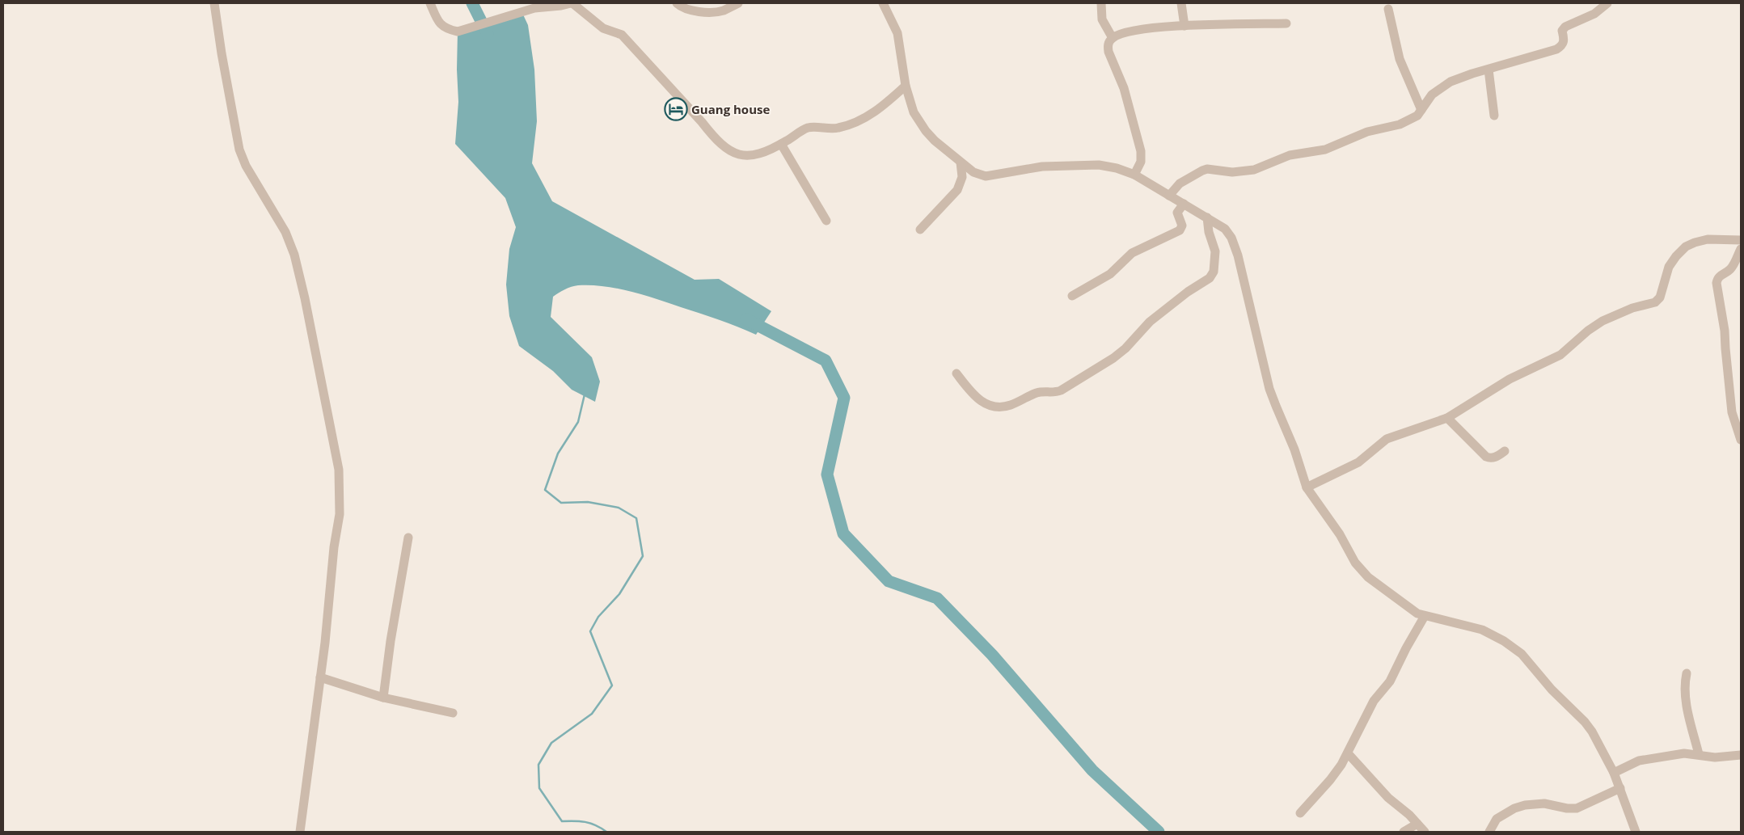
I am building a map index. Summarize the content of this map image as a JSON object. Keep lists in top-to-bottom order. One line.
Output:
{"places":{"hotel":["Guang house"]}}
